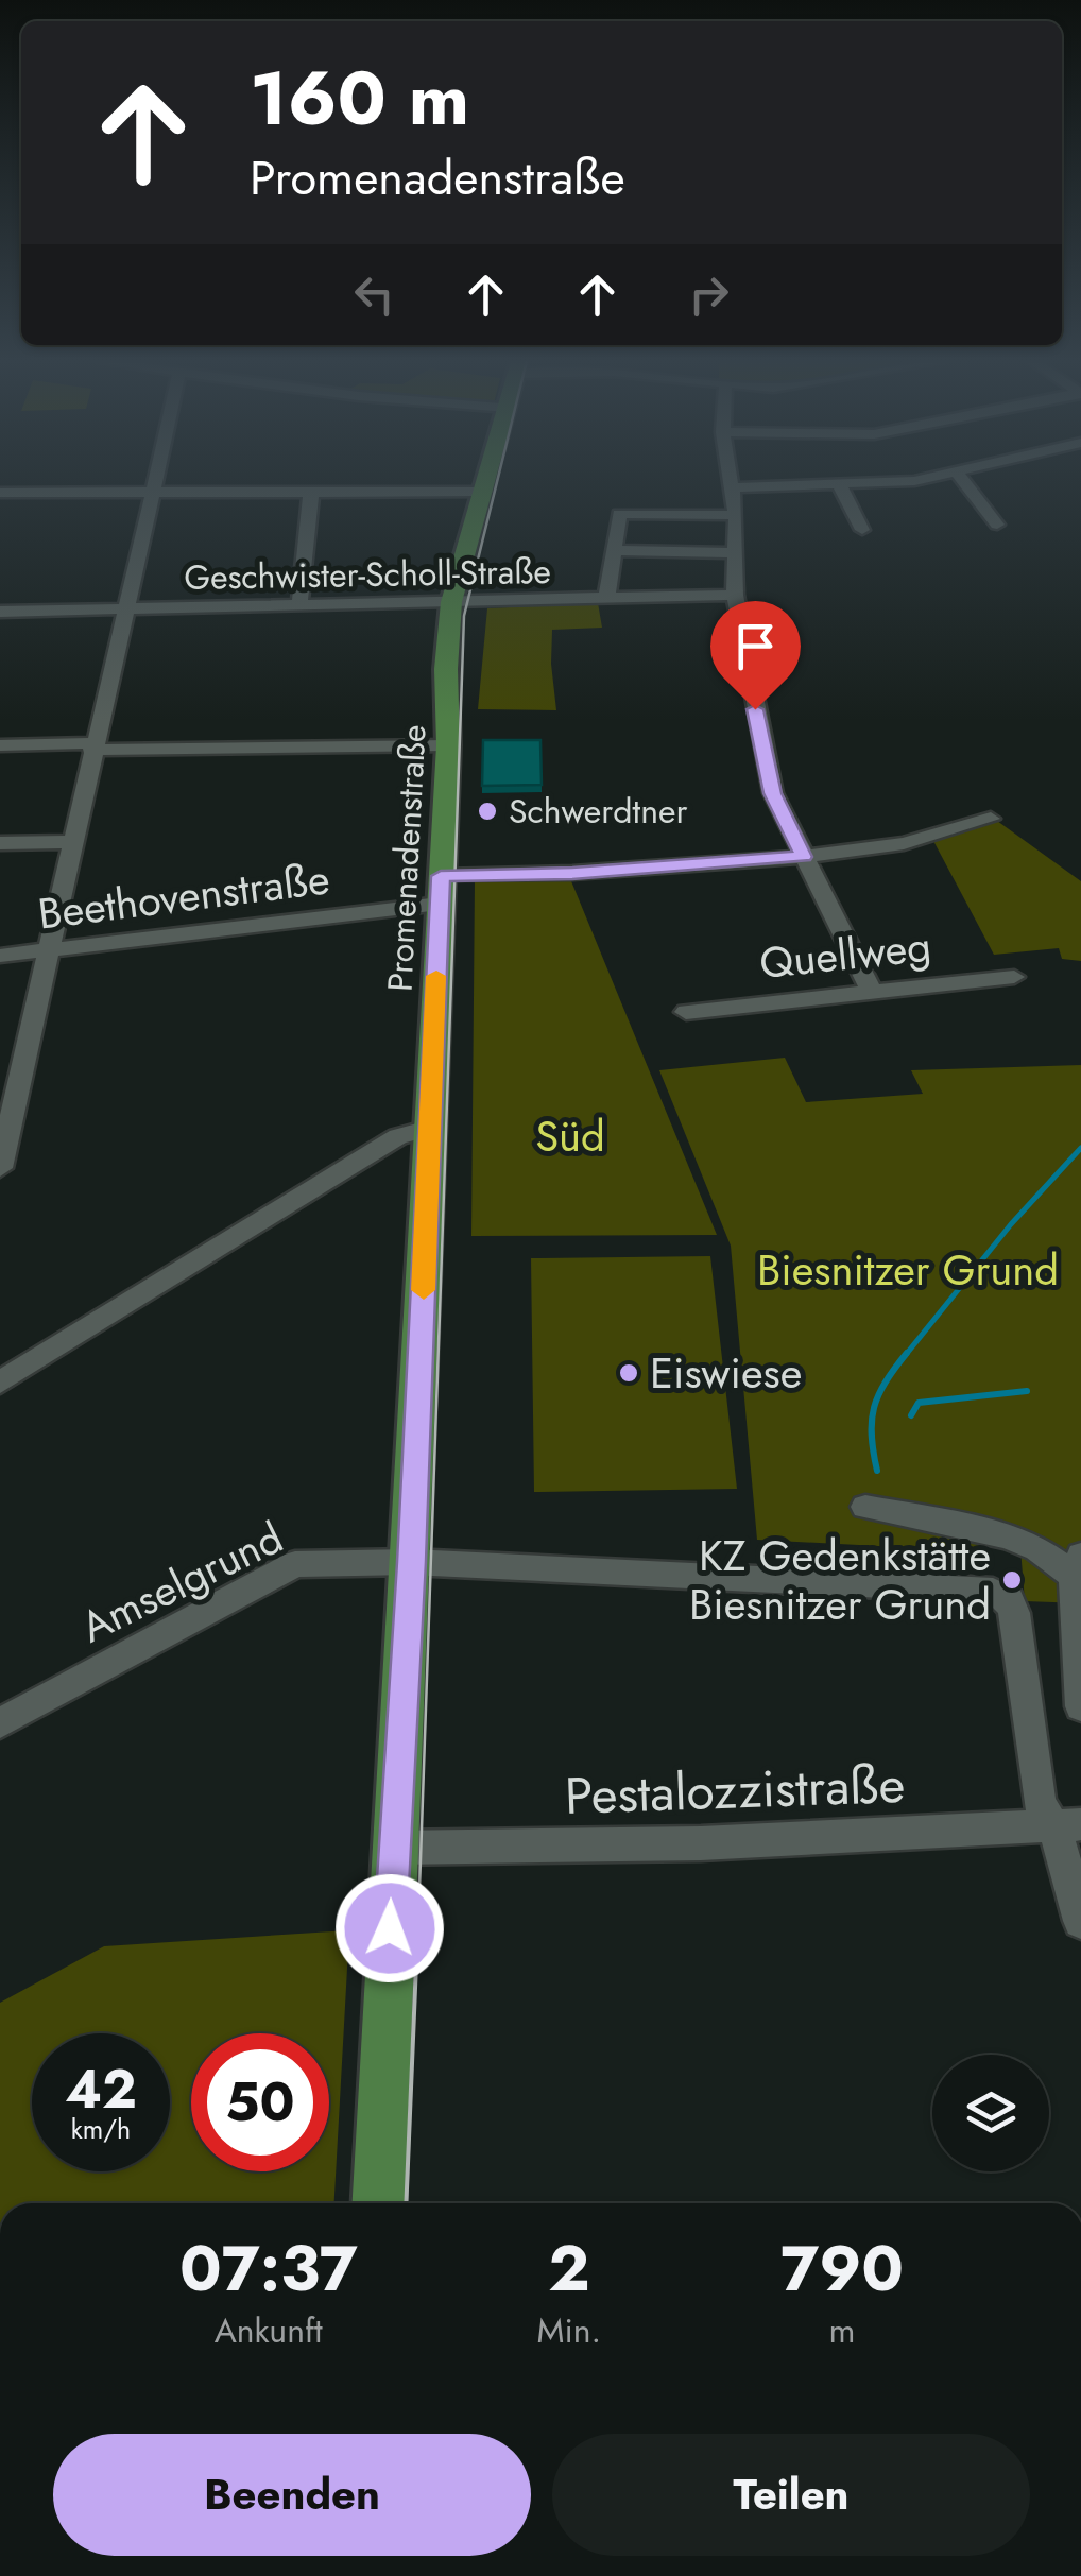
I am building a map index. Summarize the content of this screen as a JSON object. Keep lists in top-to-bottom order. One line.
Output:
{"streets":{"main road":["Promenadenstraße"],"street":["Geschwister-Scholl-Straße","Beethovenstraße","Quellweg","Amselgrund","Pestalozzistraße"]},"crossings":[["Geschwister-Scholl-Straße","Promenadenstraße"],["Promenadenstraße","Beethovenstraße"],["Promenadenstraße","Amselgrund"],["Promenadenstraße","Pestalozzistraße"],["Amselgrund","Pestalozzistraße"]],"parks":["Süd","Biesnitzer Grund"],"places":["Schwerdtner","Eiswiese","KZ Gedenkstätte Biesnitzer Grund"],"page":{"turn":["160 m","Promenadenstraße"],"speed":"42 km/h","limit":"50","eta":["07:37","Ankunft","2","Min.","790","m"],"buttons":["Beenden","Teilen"]}}
